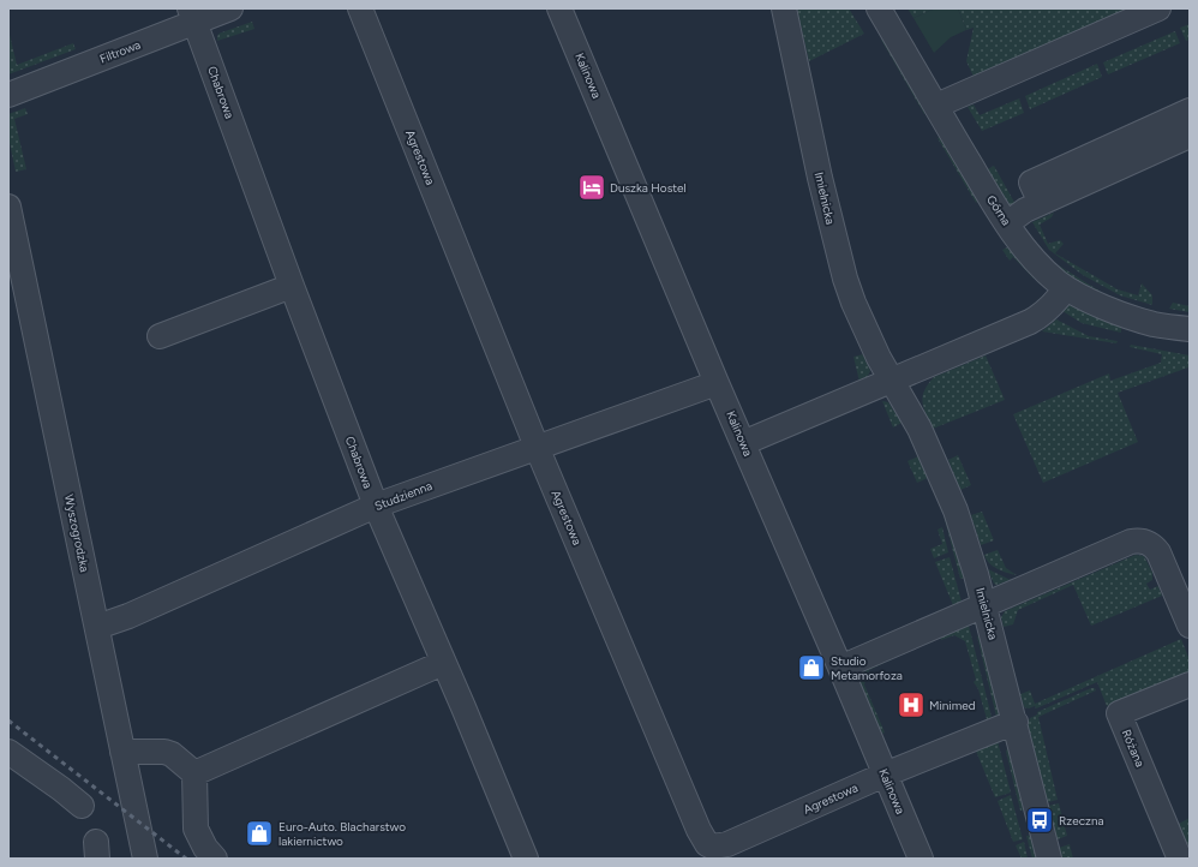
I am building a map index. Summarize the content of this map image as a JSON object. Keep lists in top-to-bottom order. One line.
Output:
{"streets":{"street":["Filtrowa","Kalinowa","Chabrowa","Agrestowa","Imielnicka","Górna","Studzienna","Wyszogrodzka","Różana"]},"crossings":[["Filtrowa","Chabrowa"],["Kalinowa","Agrestowa"],["Kalinowa","Studzienna"],["Chabrowa","Studzienna"],["Agrestowa","Studzienna"],["Studzienna","Wyszogrodzka"]],"places":{"hotel":["Duszka Hostel"],"shop":["Studio Metamorfoza","Euro-Auto. Blacharstwo lakiernictwo"],"hospital":["Minimed"],"bus stop":["Rzeczna"]}}
